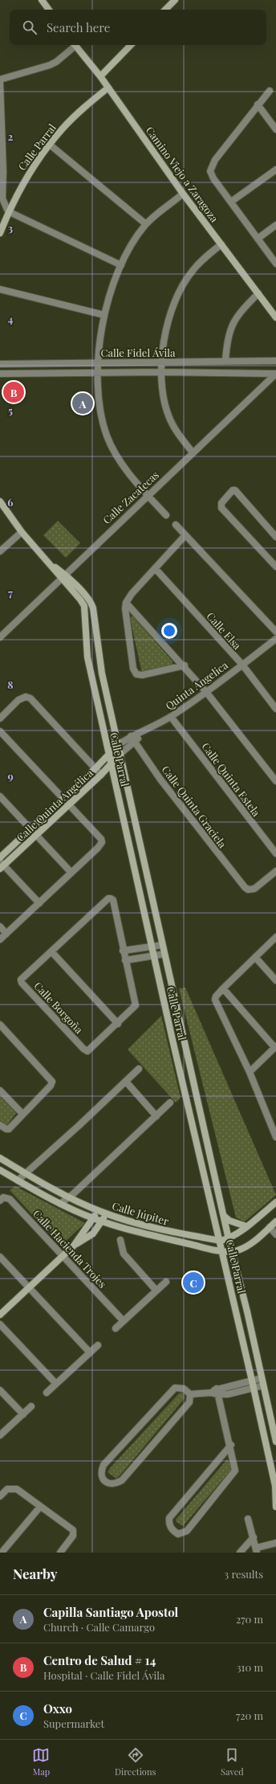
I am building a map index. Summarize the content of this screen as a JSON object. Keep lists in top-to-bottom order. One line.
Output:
{"streets":{"street":["Calle Parral","Camino Viejo a Zaragoza","Calle Fidel Ávila","Calle Zacatecas","Calle Elsa","Quinta Angelica","Calle Quinta Estela","Calle Quinta Angélica","Calle Quinta Graciela","Calle Borgoña","Calle Júpiter","Calle Hacienda Trojes"]},"crossings":[["Calle Parral","Camino Viejo a Zaragoza"],["Calle Parral","Calle Zacatecas"],["Calle Parral","Quinta Angelica"],["Calle Parral","Calle Quinta Angélica"],["Calle Parral","Calle Júpiter"],["Calle Fidel Ávila","Calle Zacatecas"],["Calle Elsa","Quinta Angelica"],["Quinta Angelica","Calle Quinta Estela"],["Quinta Angelica","Calle Quinta Angélica"],["Quinta Angelica","Calle Quinta Graciela"]],"page":{"search":"Search here","pins":["B","A","C"],"heading":["Nearby","3 results"],"list":[{"mark":"A","name":"Capilla Santiago Apostol","note":"Church · Calle Camargo","value":"270 m"},{"mark":"B","name":"Centro de Salud # 14","note":"Hospital · Calle Fidel Ávila","value":"310 m"},{"mark":"C","name":"Oxxo","note":"Supermarket","value":"720 m"}],"nav":["Map","Directions","Saved"]},"grid":{"rows":["2","3","4","5","6","7","8","9"]}}
